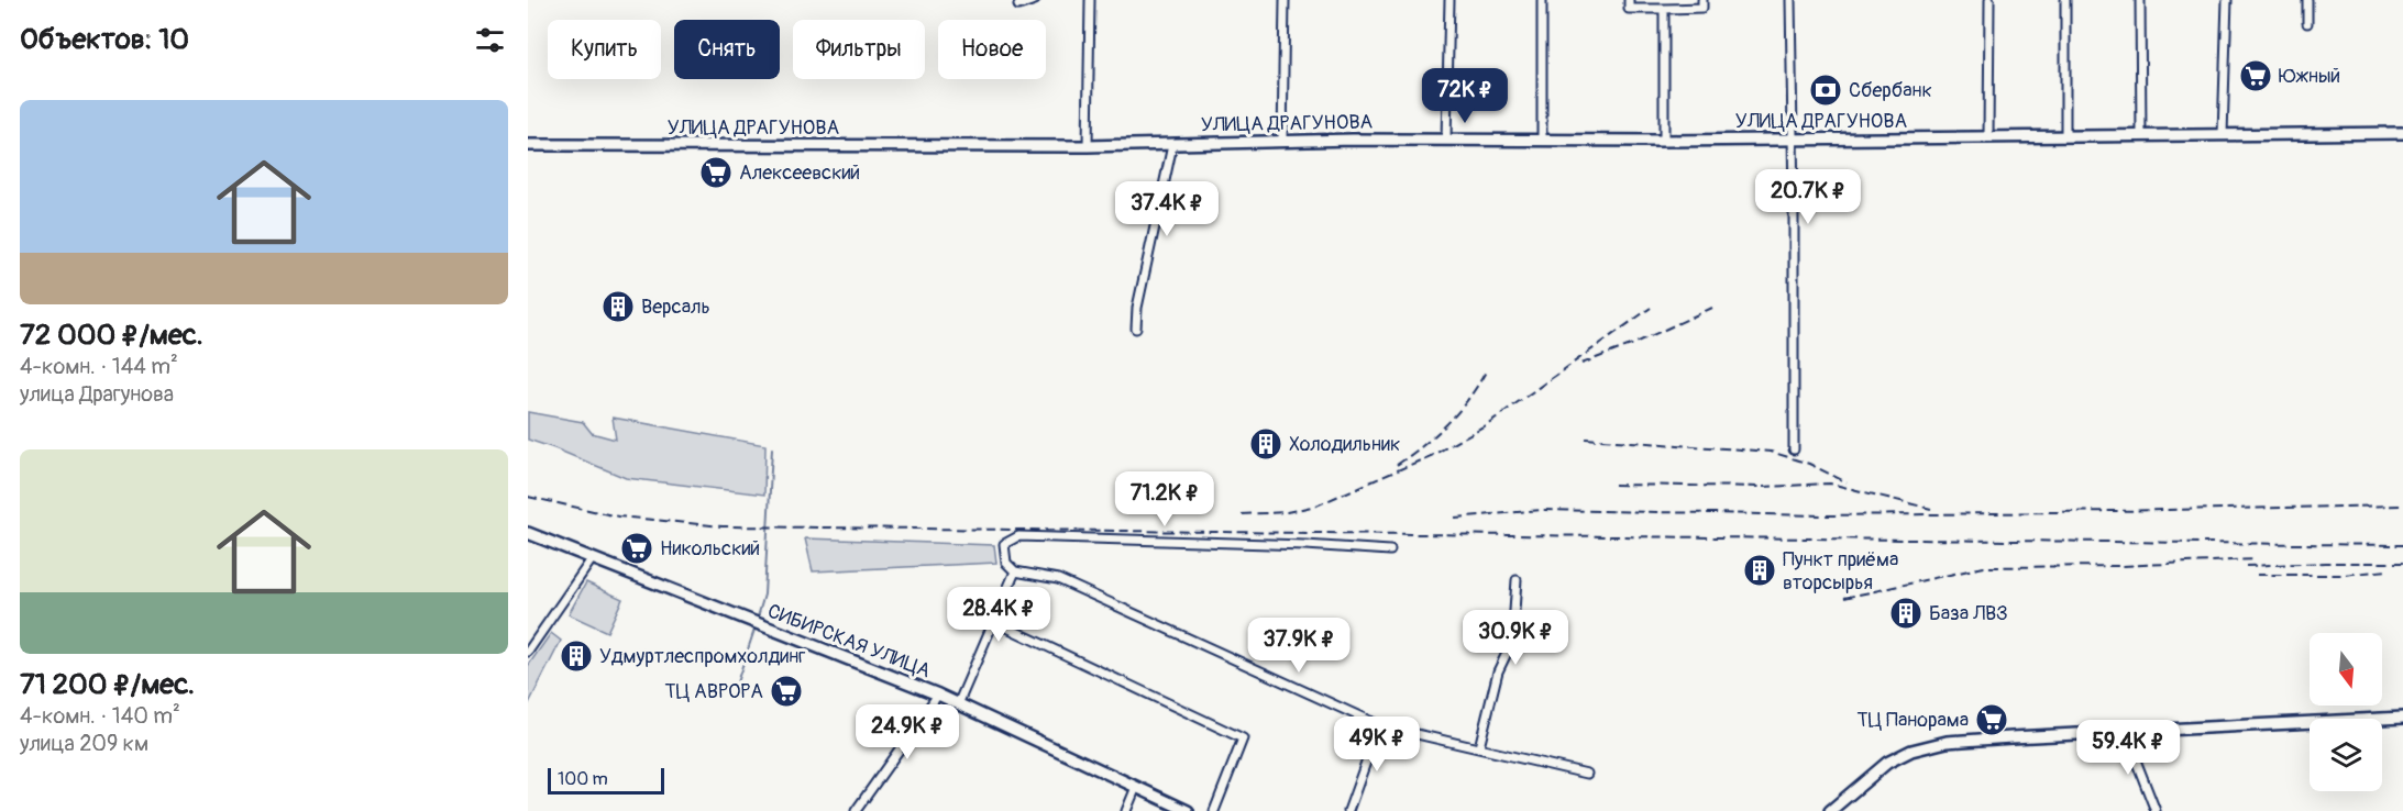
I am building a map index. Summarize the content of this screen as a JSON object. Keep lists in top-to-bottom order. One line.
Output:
{"streets":{"main road":["УЛИЦА ДРАГУНОВА","СИБИРСКАЯ УЛИЦА"]},"places":{"supermarket":["Южный","Алексеевский","Никольский","ТЦ АВРОРА","ТЦ Панорама"],"bank":["Сбербанк"],"building":["Версаль","Холодильник","Пункт приёма вторсырья","База ЛВЗ","Удмуртлеспромхолдинг"]},"scale_bar":"100 m","north":"bottom","page":{"heading":"Объектов: 10","chip":["Купить","Снять","Фильтры","Новое"],"price":["72K ₽","20.7K ₽","37.4K ₽","71.2K ₽","28.4K ₽","30.9K ₽","37.9K ₽","24.9K ₽","49K ₽","59.4K ₽"],"list":[{"name":"72 000 ₽/мес.","note":"4-комн. · 144 m² · улица Драгунова"},{"name":"71 200 ₽/мес.","note":"4-комн. · 140 m² · улица 209 км"}],"scale":"100 m"}}
